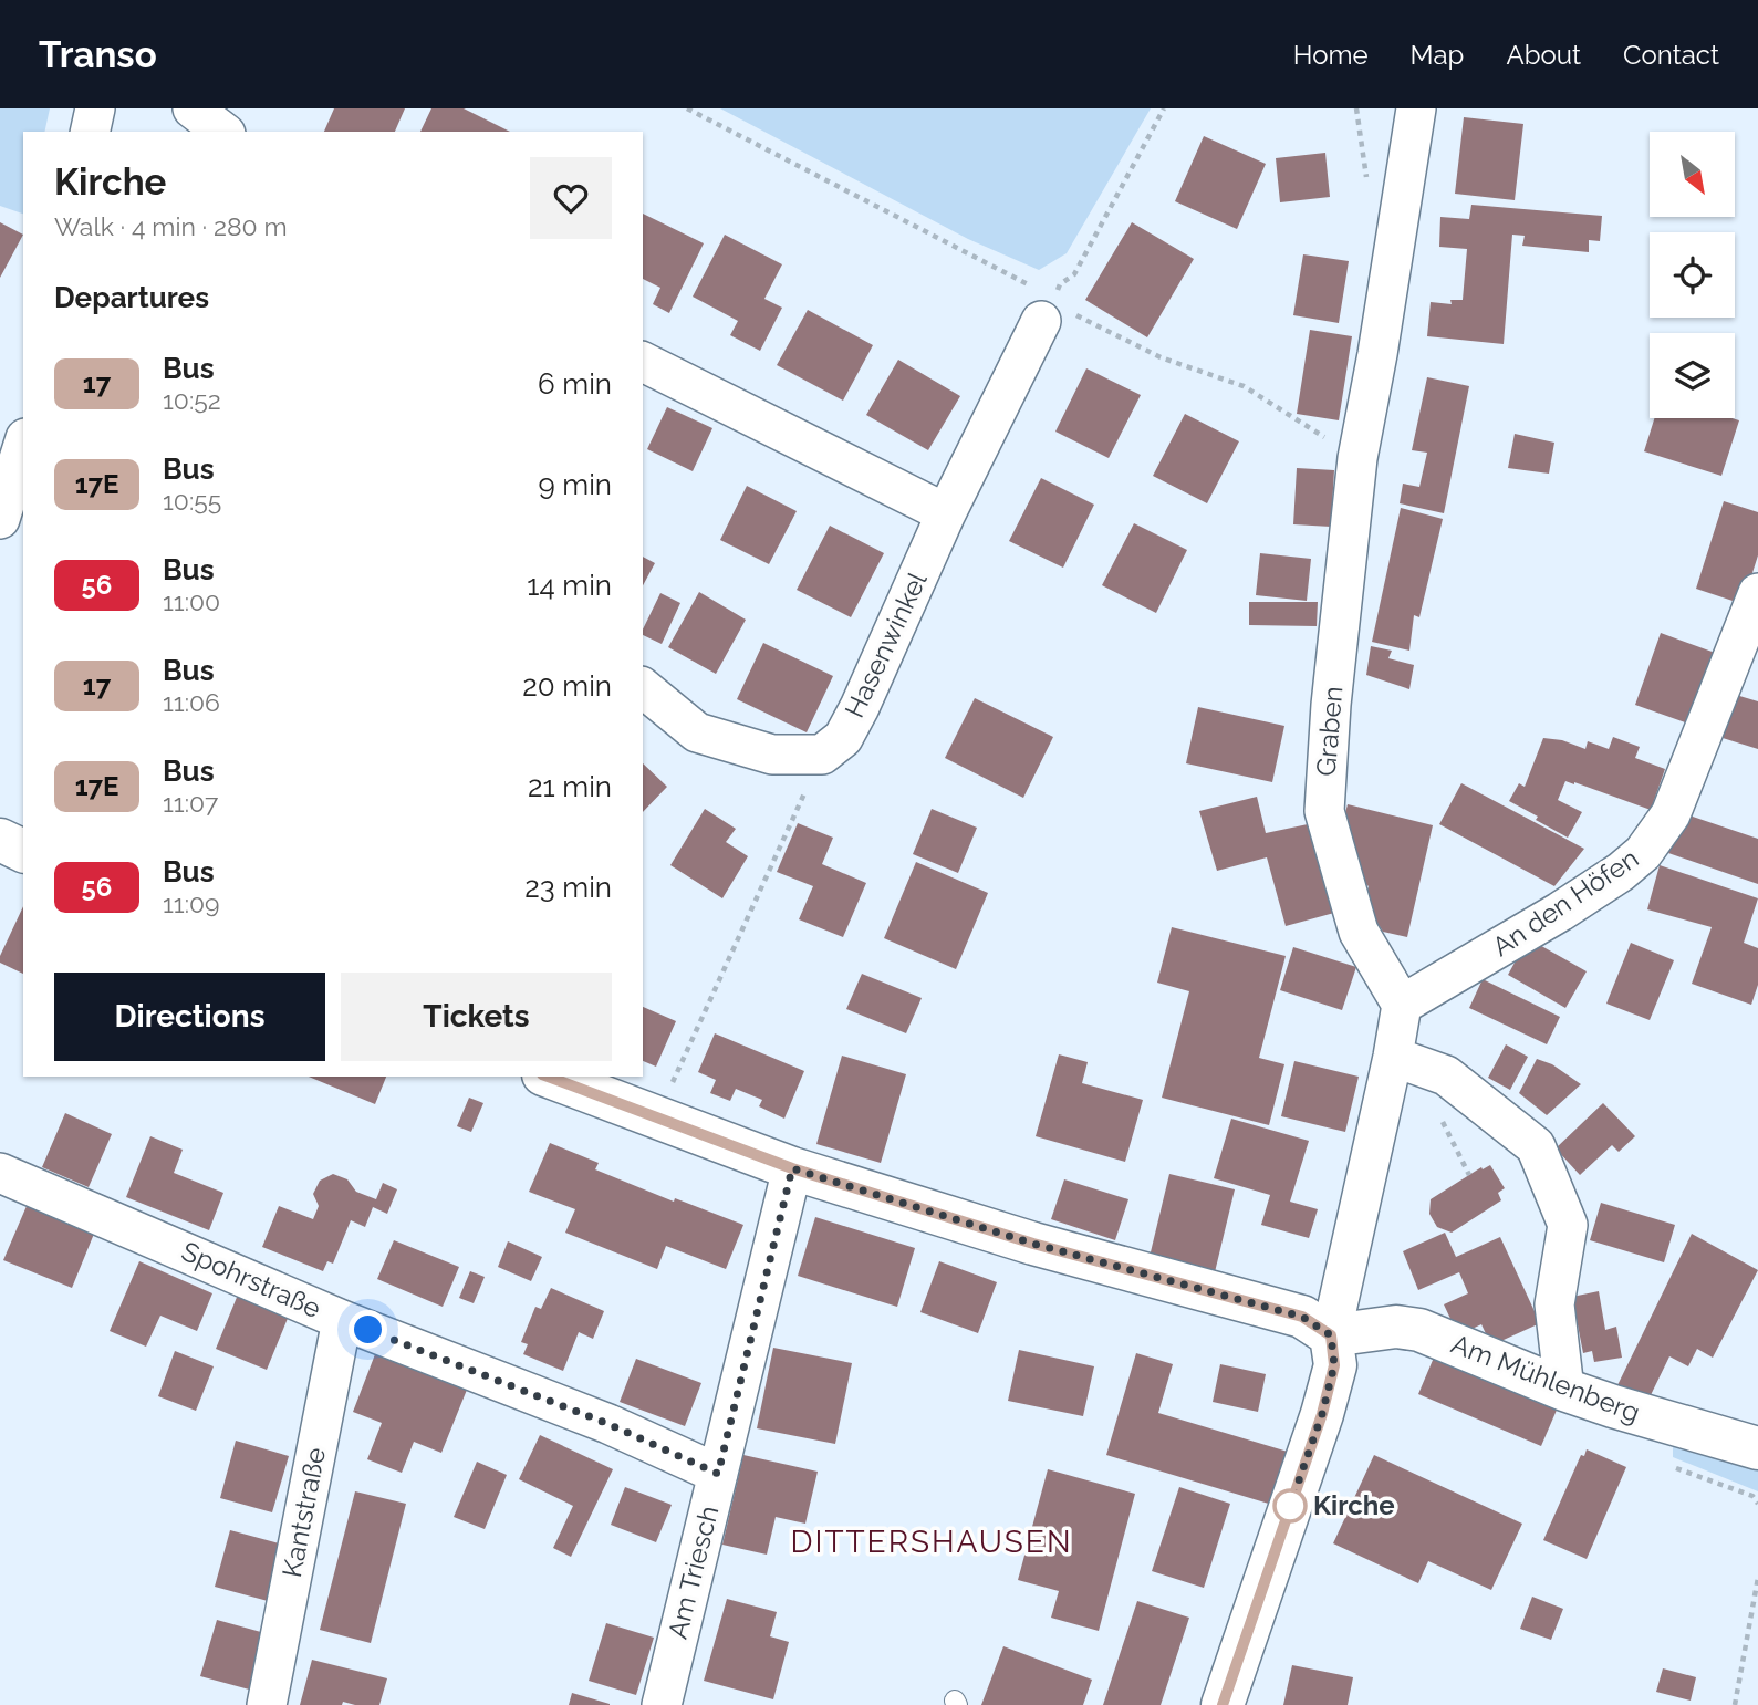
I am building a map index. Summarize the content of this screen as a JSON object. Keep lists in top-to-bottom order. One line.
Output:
{"streets":{"street":["Hasenwinkel","Graben","An den Höfen","Spohrstraße","Am Mühlenberg","Kantstraße","Am Triesch"]},"crossings":[["Graben","An den Höfen"],["Spohrstraße","Kantstraße"],["Spohrstraße","Am Triesch"]],"districts":["DITTERSHAUSEN"],"places":["Kirche"],"lines":["bus line 17"],"north":"bottom right","page":{"header":"Transo","nav":["Home","Map","About","Contact"],"heading":[["Kirche","Walk · 4 min · 280 m"],"Departures"],"list":[{"mark":"17","name":"Bus","note":"10:52","value":"6 min"},{"mark":"17E","name":"Bus","note":"10:55","value":"9 min"},{"mark":"56","name":"Bus","note":"11:00","value":"14 min"},{"mark":"17","name":"Bus","note":"11:06","value":"20 min"},{"mark":"17E","name":"Bus","note":"11:07","value":"21 min"},{"mark":"56","name":"Bus","note":"11:09","value":"23 min"}],"buttons":["Directions","Tickets"]}}
